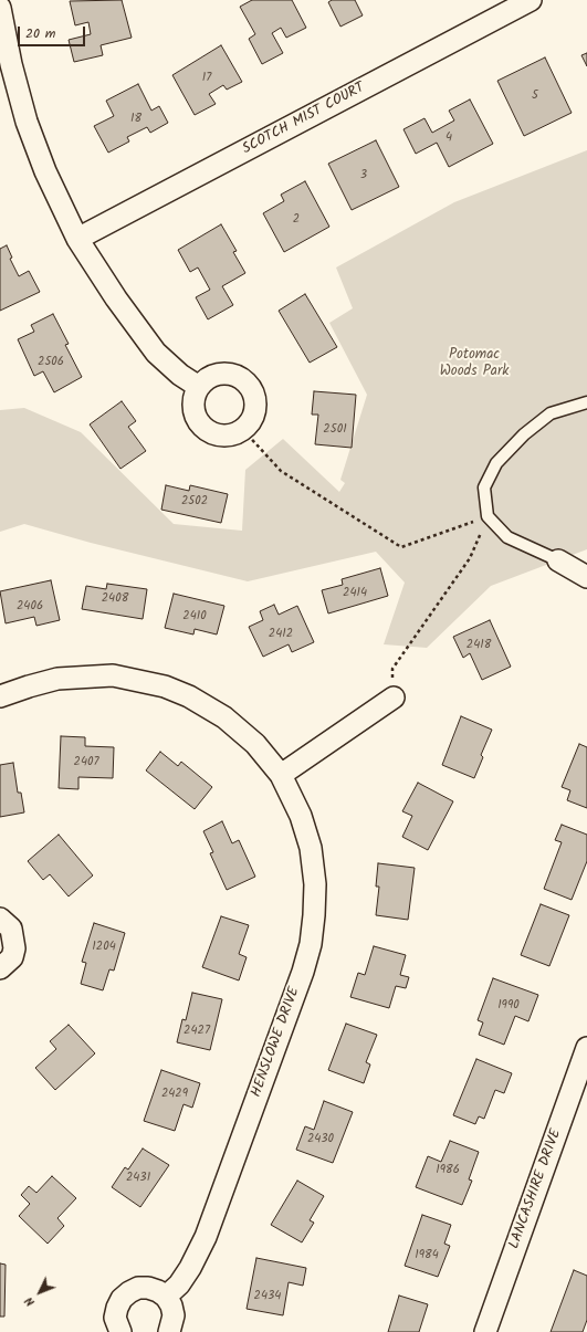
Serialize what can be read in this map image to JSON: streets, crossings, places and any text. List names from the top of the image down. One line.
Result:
{"streets":{"street":["SCOTCH MIST COURT","HENSLOWE DRIVE","LANCASHIRE DRIVE"]},"parks":["Potomac Woods Park"],"house_numbers":["17","5","18","4","3","2","2506","2501","2502","2414","2408","2406","2410","2412","2418","2407","1204","1990","2427","2429","2430","1986","2431","1984","2434"],"scale_bar":"20 m","north":"bottom left"}
